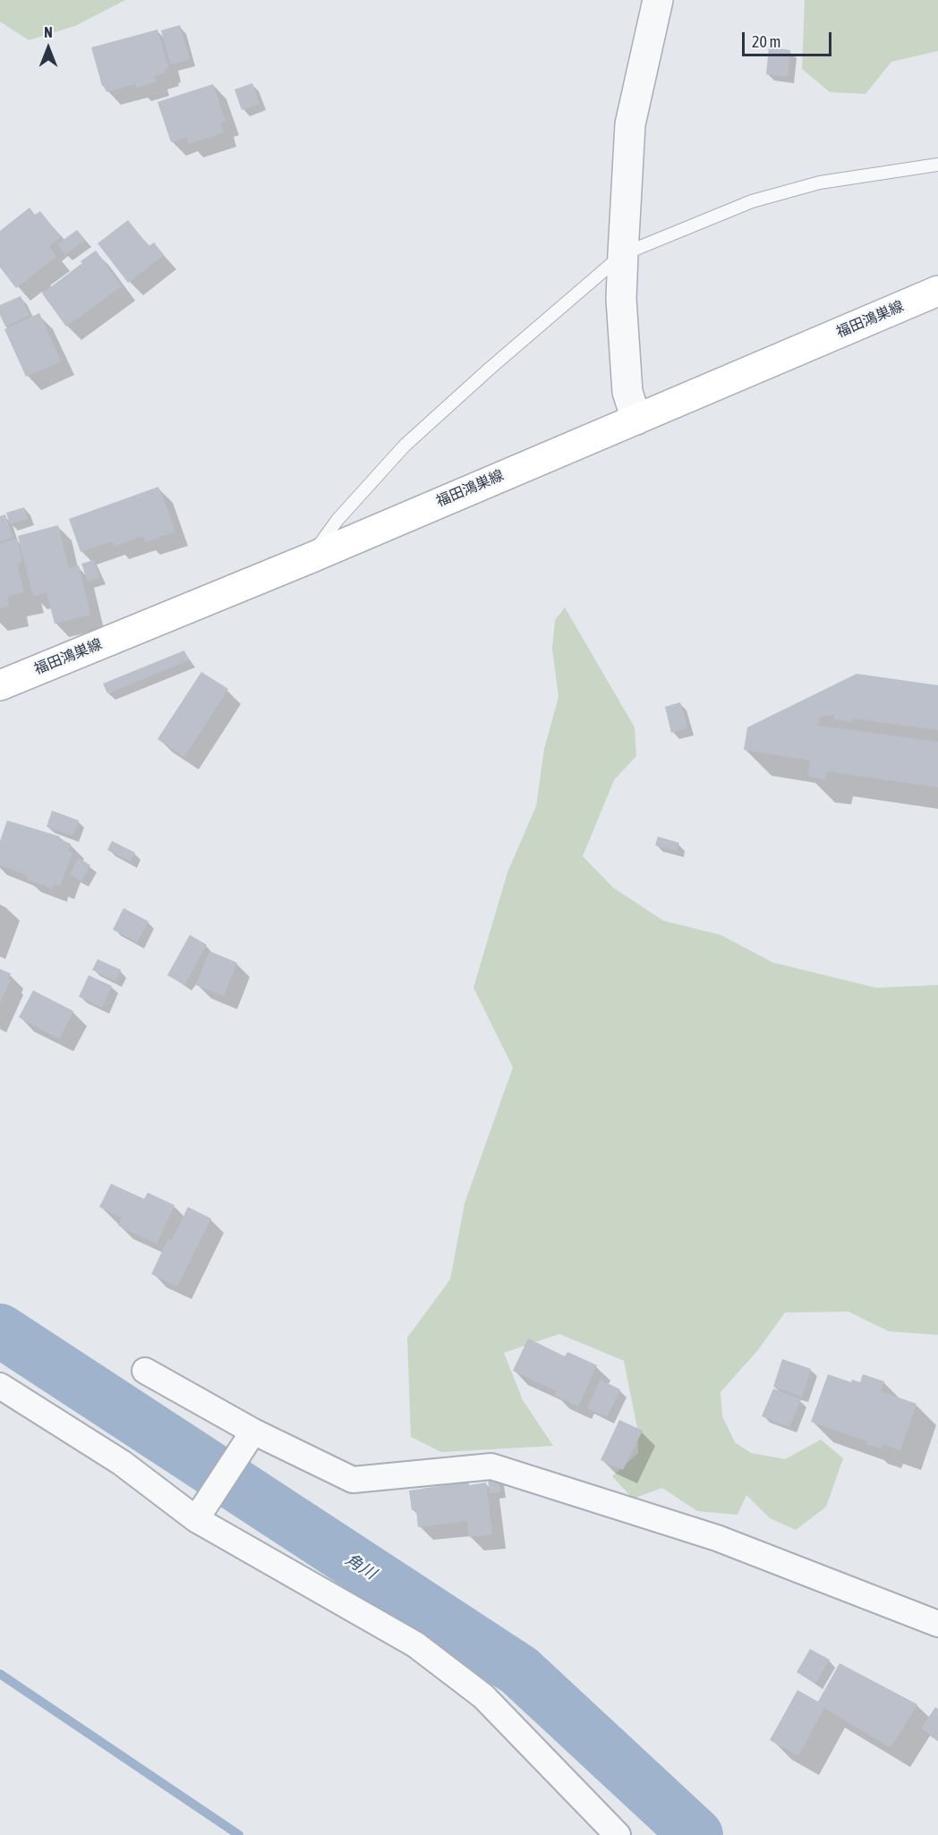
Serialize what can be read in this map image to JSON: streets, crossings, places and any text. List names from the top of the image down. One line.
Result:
{"streets":{"main road":["福田鴻巣線"]},"water":["角川"],"scale_bar":"20 m","north":"top"}
